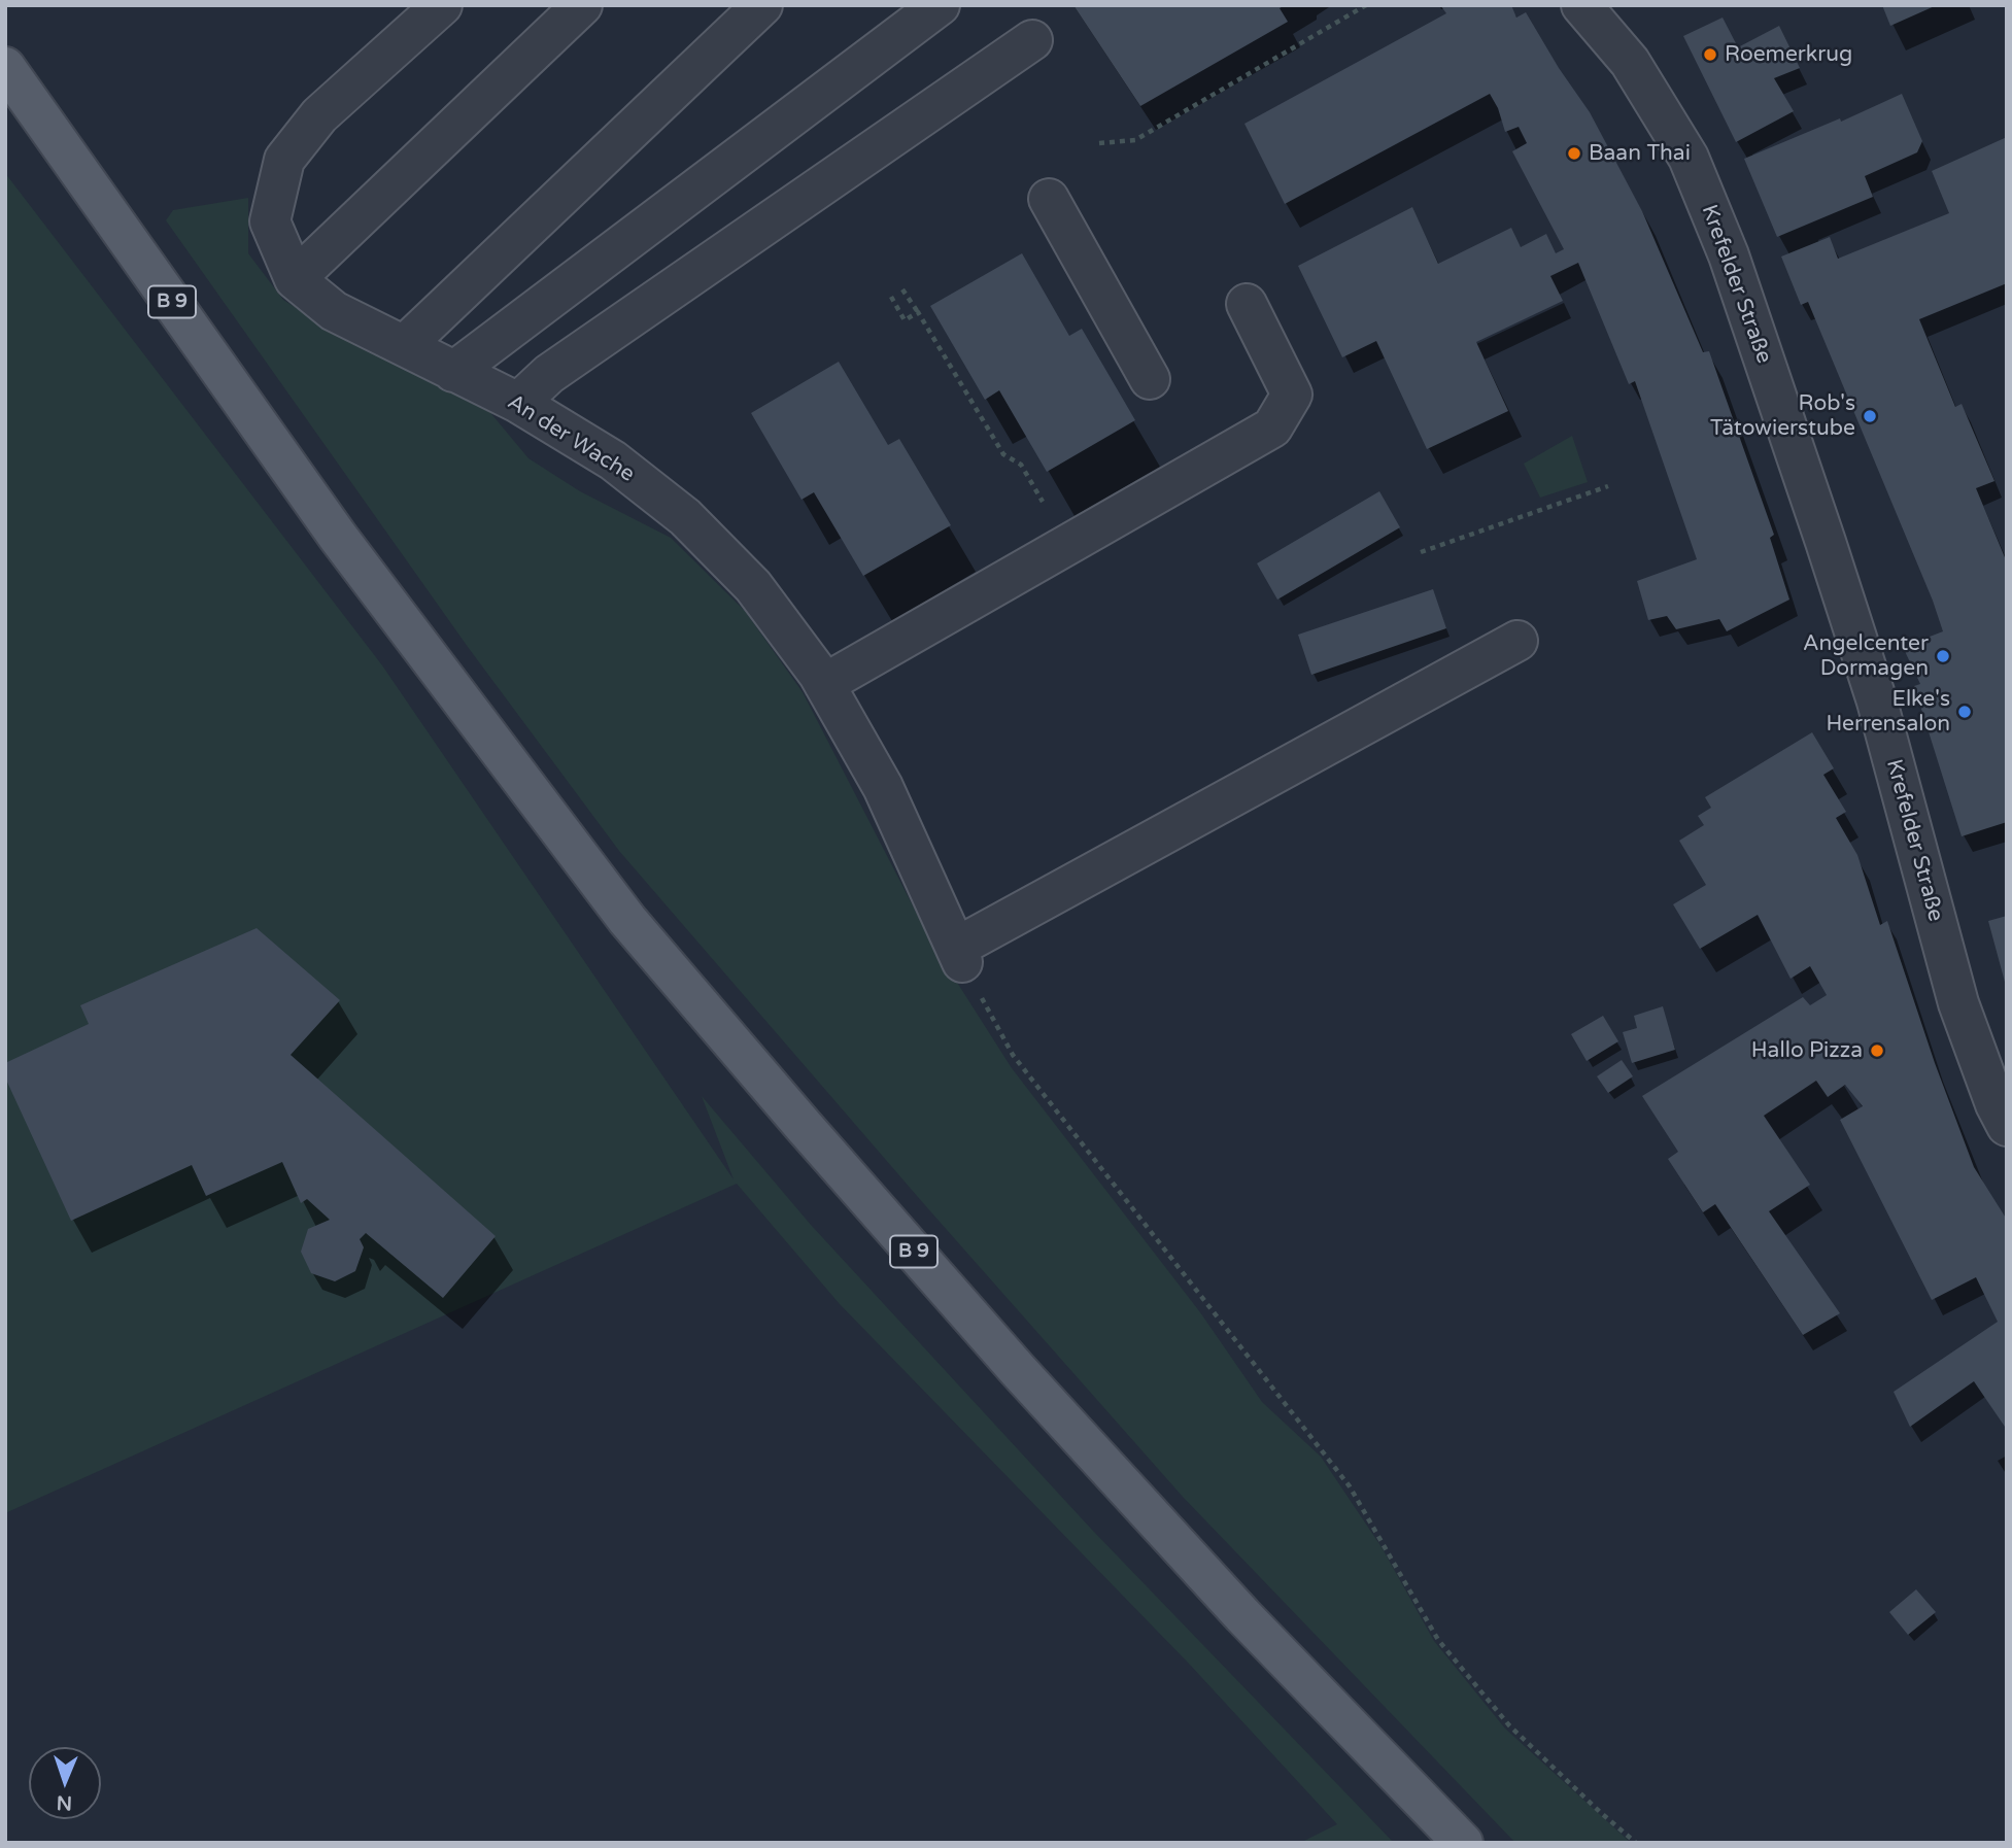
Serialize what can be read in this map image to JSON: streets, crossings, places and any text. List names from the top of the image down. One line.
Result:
{"streets":{"main road":["B 9"],"street":["Krefelder Straße","An der Wache"]},"places":["Roemerkrug","Baan Thai","Rob's Tätowierstube","Angelcenter Dormagen","Elke's Herrensalon","Hallo Pizza"],"north":"bottom"}
